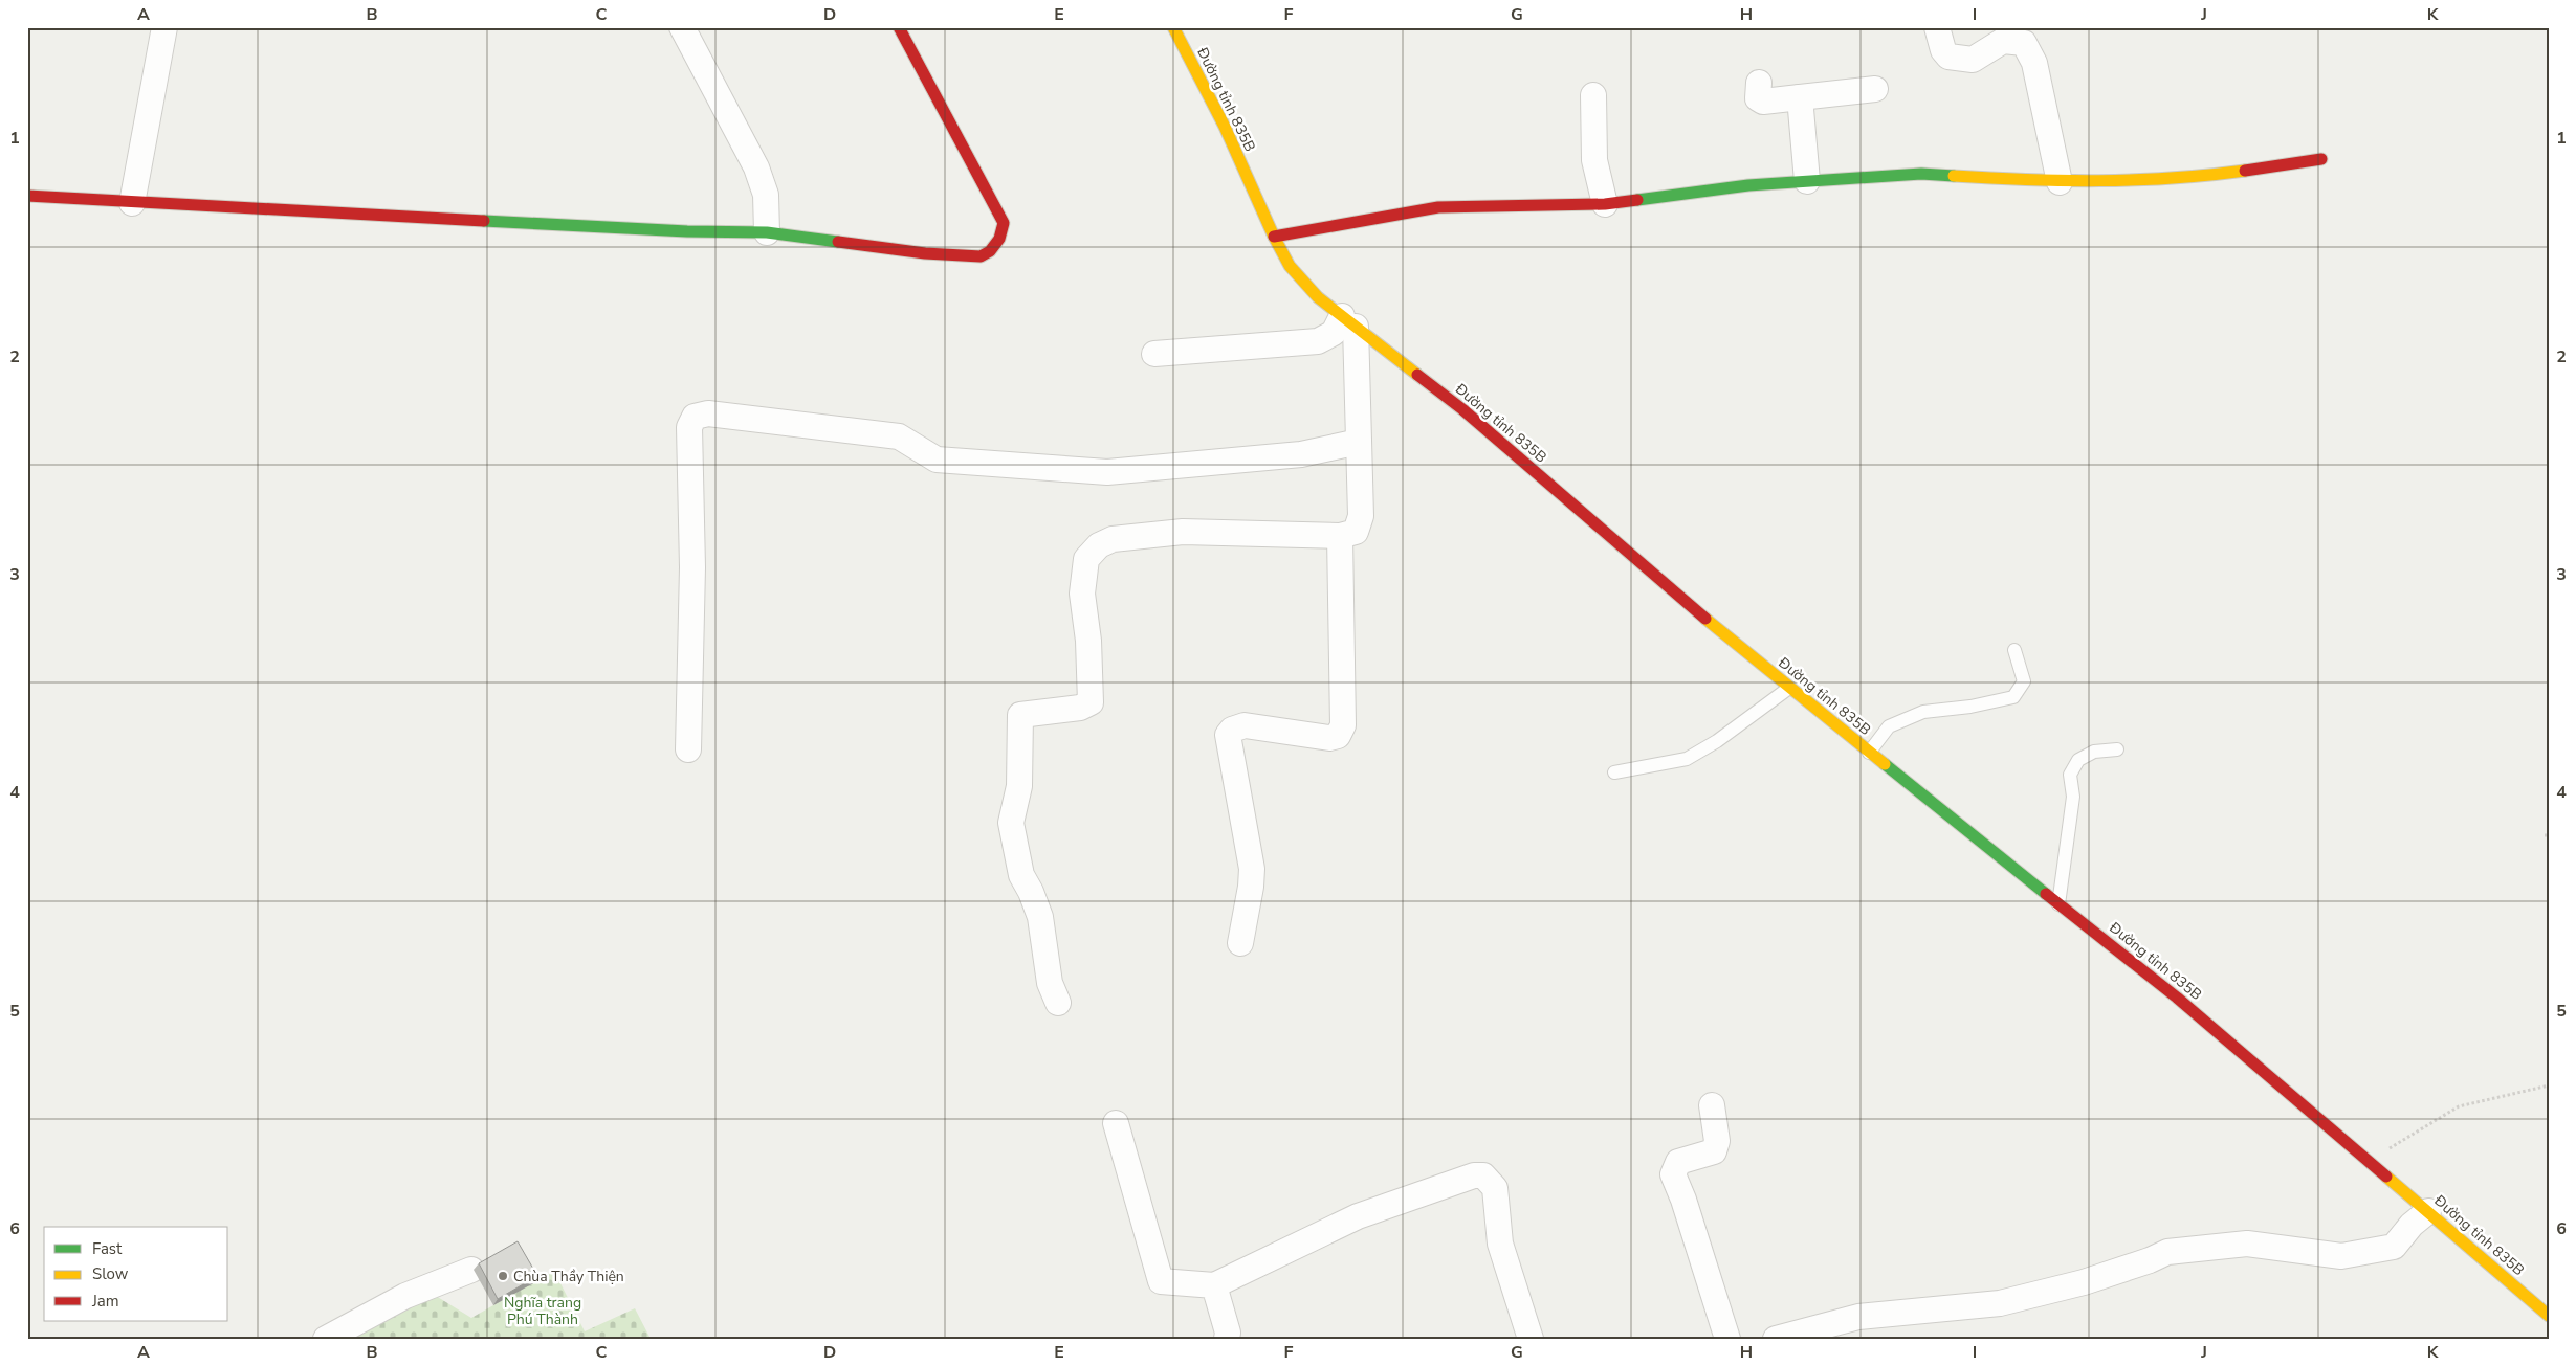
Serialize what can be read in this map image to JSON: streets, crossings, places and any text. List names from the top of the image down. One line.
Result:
{"streets":{"street":["Đường tỉnh 835B"]},"parks":["Nghĩa trang Phú Thành"],"places":["Chùa Thầy Thiện"],"legend":["Fast","Slow","Jam"],"grid":{"columns":["A","B","C","D","E","F","G","H","I","J","K"],"rows":["1","2","3","4","5","6"]}}
